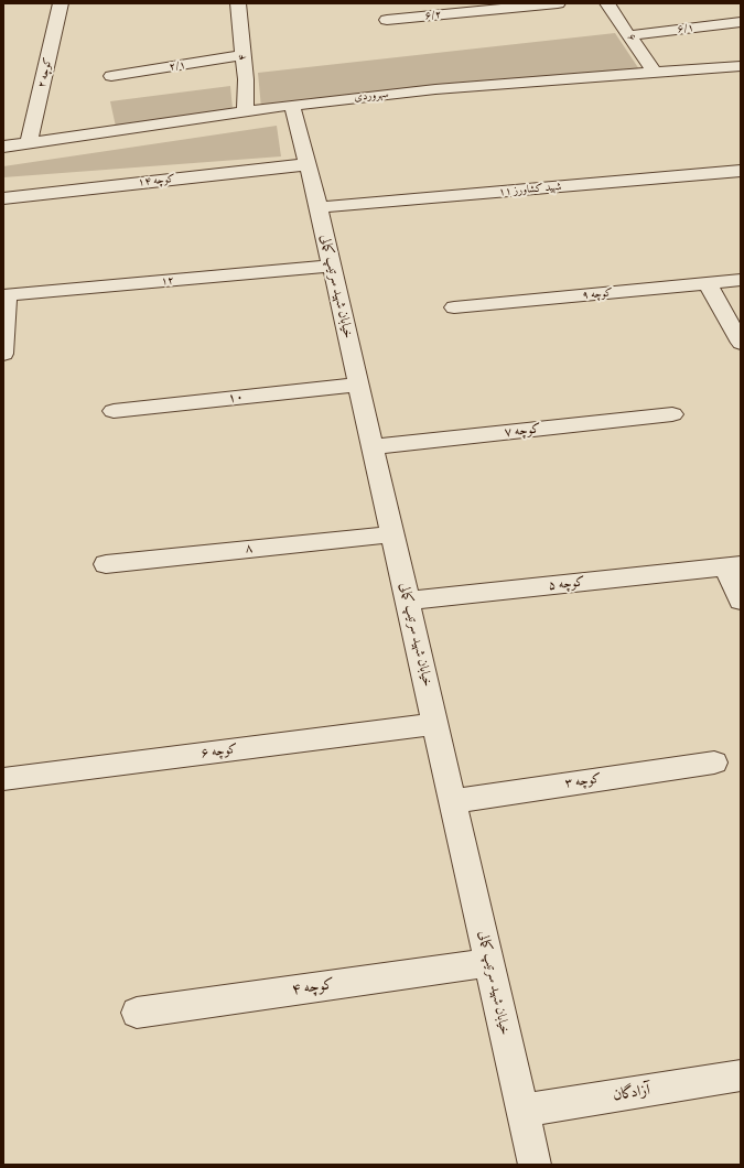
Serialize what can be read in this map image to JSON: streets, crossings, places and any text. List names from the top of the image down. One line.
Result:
{"streets":{"street":["۶/۲","۶/۱","۶","۴","۲/۱","کوچه ۲","سهروردی","کوچه ۱۴","۱۱ شهید کشاورز","۱۲","خیابان شهید سرتیپ کمالی","کوچه ۹","۱۰","کوچه ۷","۸","کوچه ۵","کوچه ۶","کوچه ۳","کوچه ۴","آزادگان"]},"crossings":[["۶/۱","۶"],["۶","سهروردی"],["۴","۲/۱"],["۴","سهروردی"],["کوچه ۲","سهروردی"],["سهروردی","خیابان شهید سرتیپ کمالی"],["کوچه ۱۴","خیابان شهید سرتیپ کمالی"],["۱۱ شهید کشاورز","خیابان شهید سرتیپ کمالی"],["۱۲","خیابان شهید سرتیپ کمالی"],["خیابان شهید سرتیپ کمالی","۱۰"],["خیابان شهید سرتیپ کمالی","کوچه ۷"],["خیابان شهید سرتیپ کمالی","۸"],["خیابان شهید سرتیپ کمالی","کوچه ۵"],["خیابان شهید سرتیپ کمالی","کوچه ۶"],["خیابان شهید سرتیپ کمالی","کوچه ۳"],["خیابان شهید سرتیپ کمالی","کوچه ۴"],["خیابان شهید سرتیپ کمالی","آزادگان"]]}
